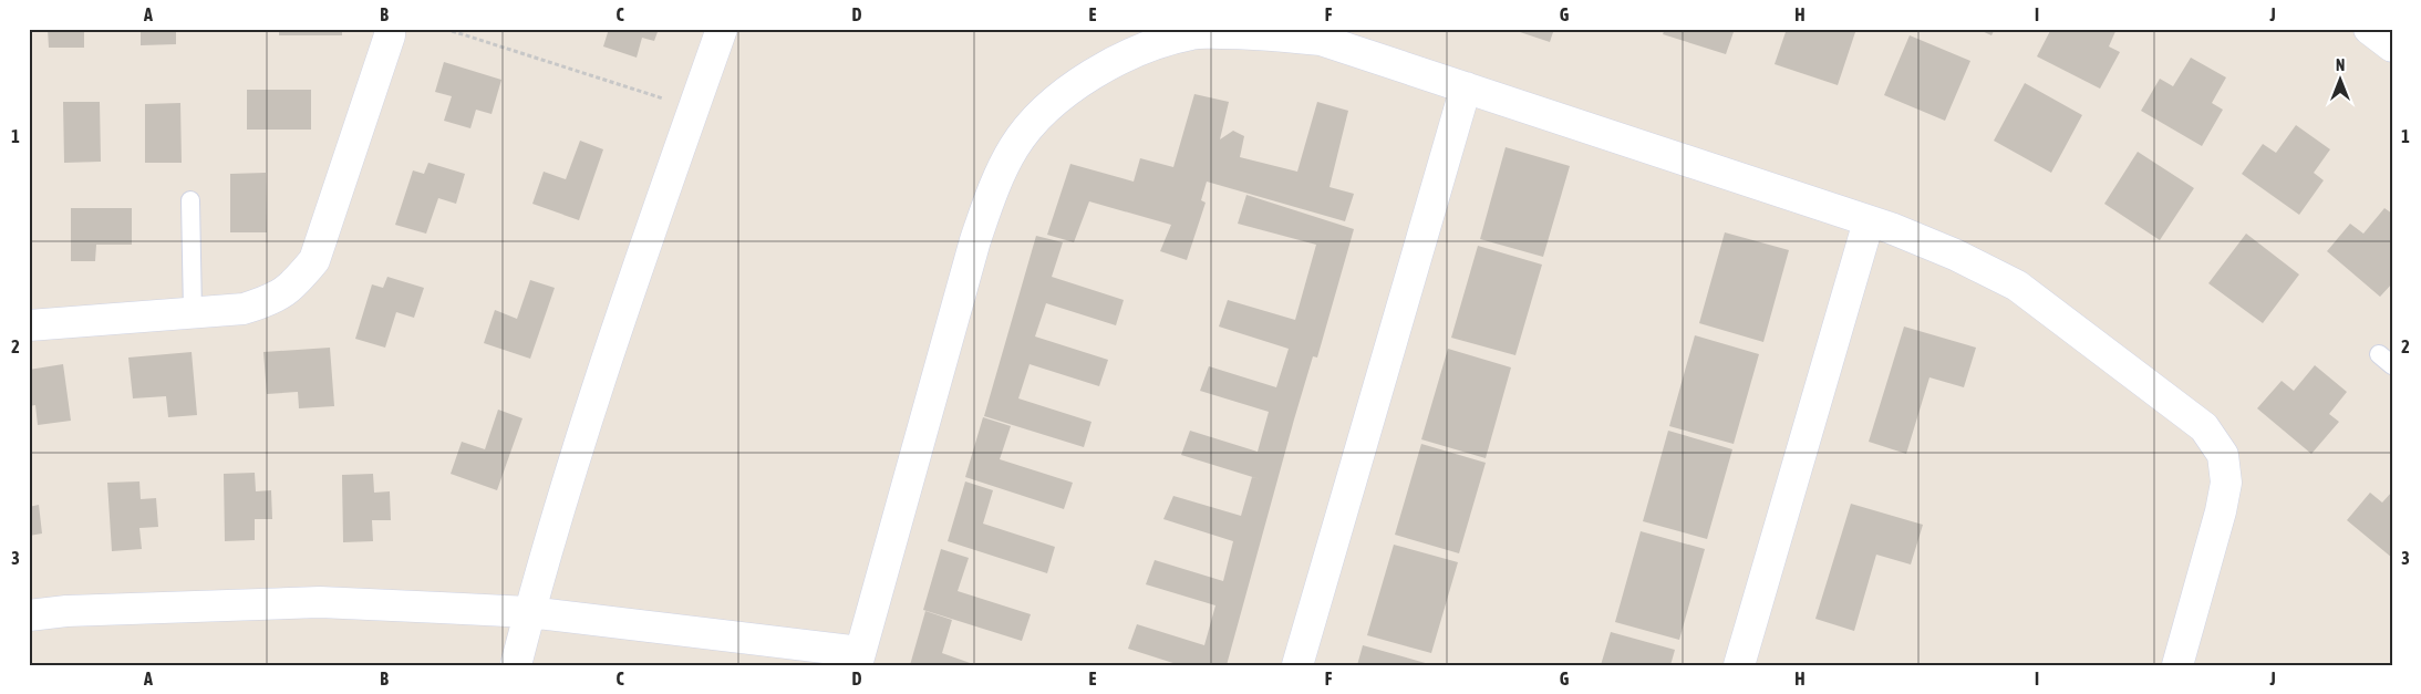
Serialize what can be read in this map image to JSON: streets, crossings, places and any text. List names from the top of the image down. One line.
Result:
{"north":"top","grid":{"columns":["A","B","C","D","E","F","G","H","I","J"],"rows":["1","2","3"]}}
